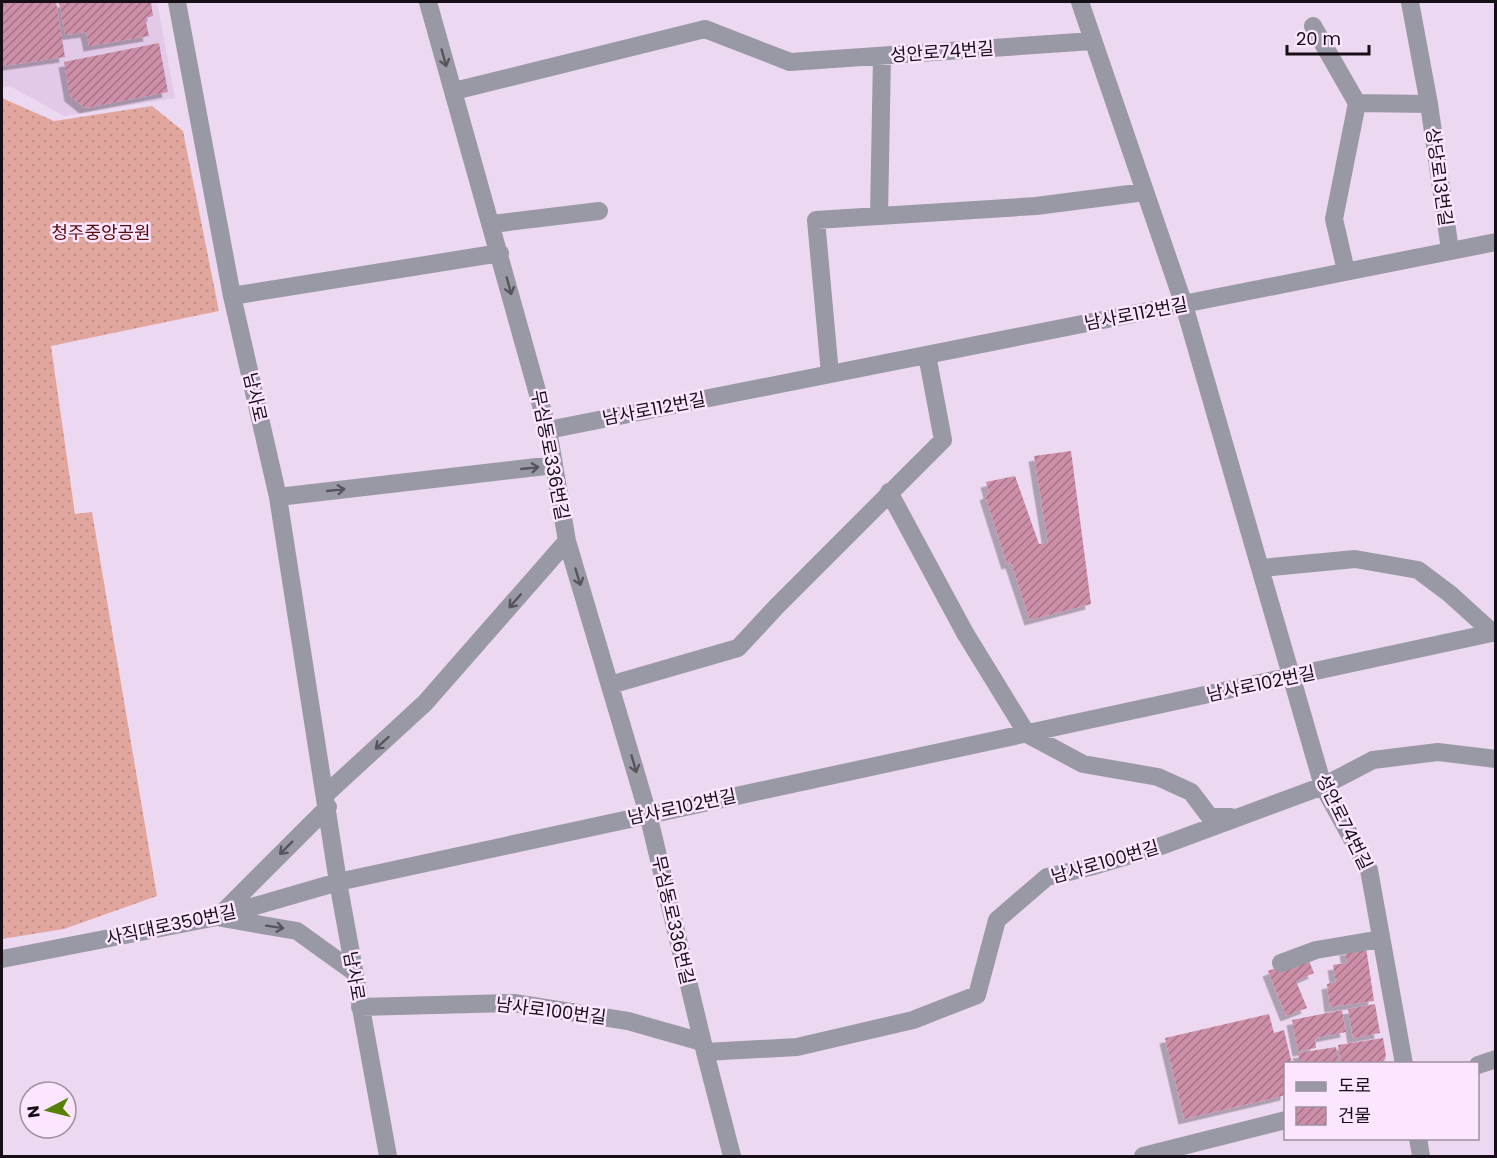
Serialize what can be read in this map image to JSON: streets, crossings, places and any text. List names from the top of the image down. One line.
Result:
{"streets":{"street":["성안로74번길","상당로13번길","남사로112번길","남사로","무심동로336번길","남사로102번길","남사로100번길","사직대로350번길"]},"crossings":[["성안로74번길","남사로112번길"],["성안로74번길","무심동로336번길"],["성안로74번길","남사로102번길"],["성안로74번길","남사로100번길"],["상당로13번길","남사로112번길"],["남사로112번길","무심동로336번길"],["남사로","남사로102번길"],["남사로","남사로100번길"],["남사로","사직대로350번길"],["무심동로336번길","남사로102번길"],["무심동로336번길","남사로100번길"],["남사로102번길","사직대로350번길"]],"one_way":["무심동로336번길"],"parks":["청주중앙공원"],"legend":["도로","건물"],"scale_bar":"20 m","north":"left"}
